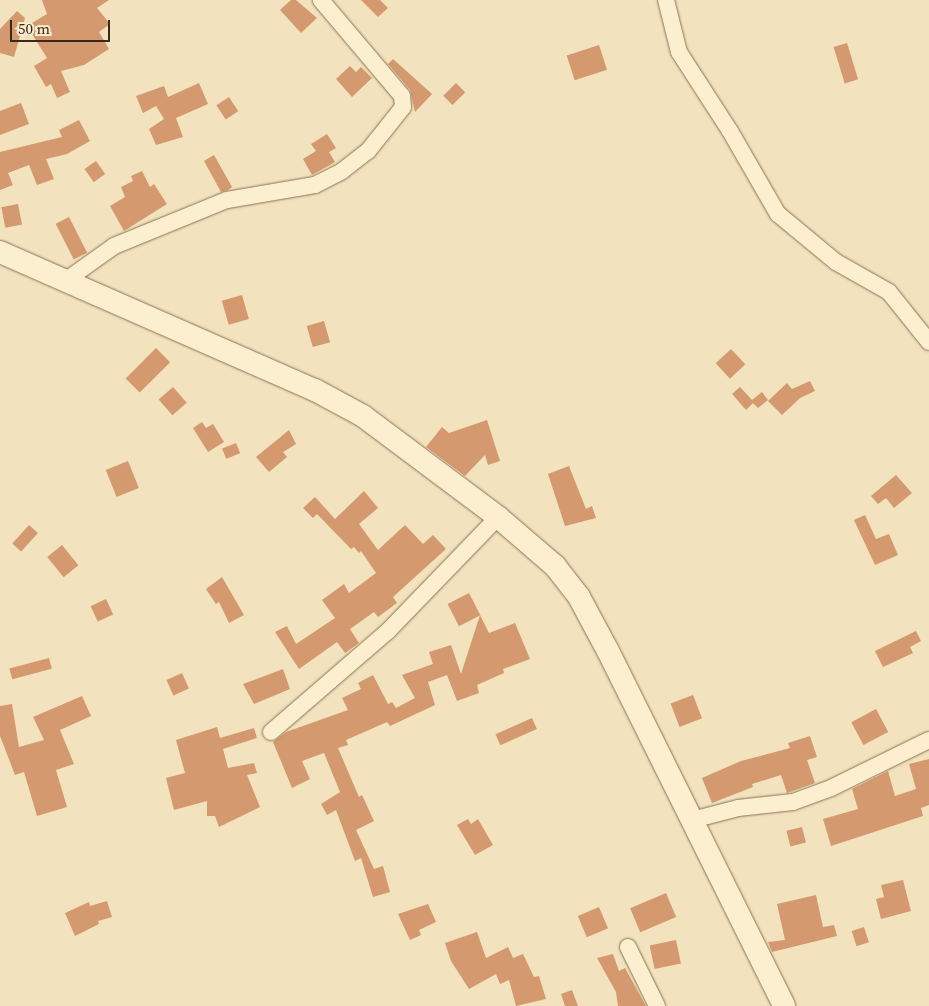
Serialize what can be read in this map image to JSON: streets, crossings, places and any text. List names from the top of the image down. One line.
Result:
{"scale_bar":"50 m"}
